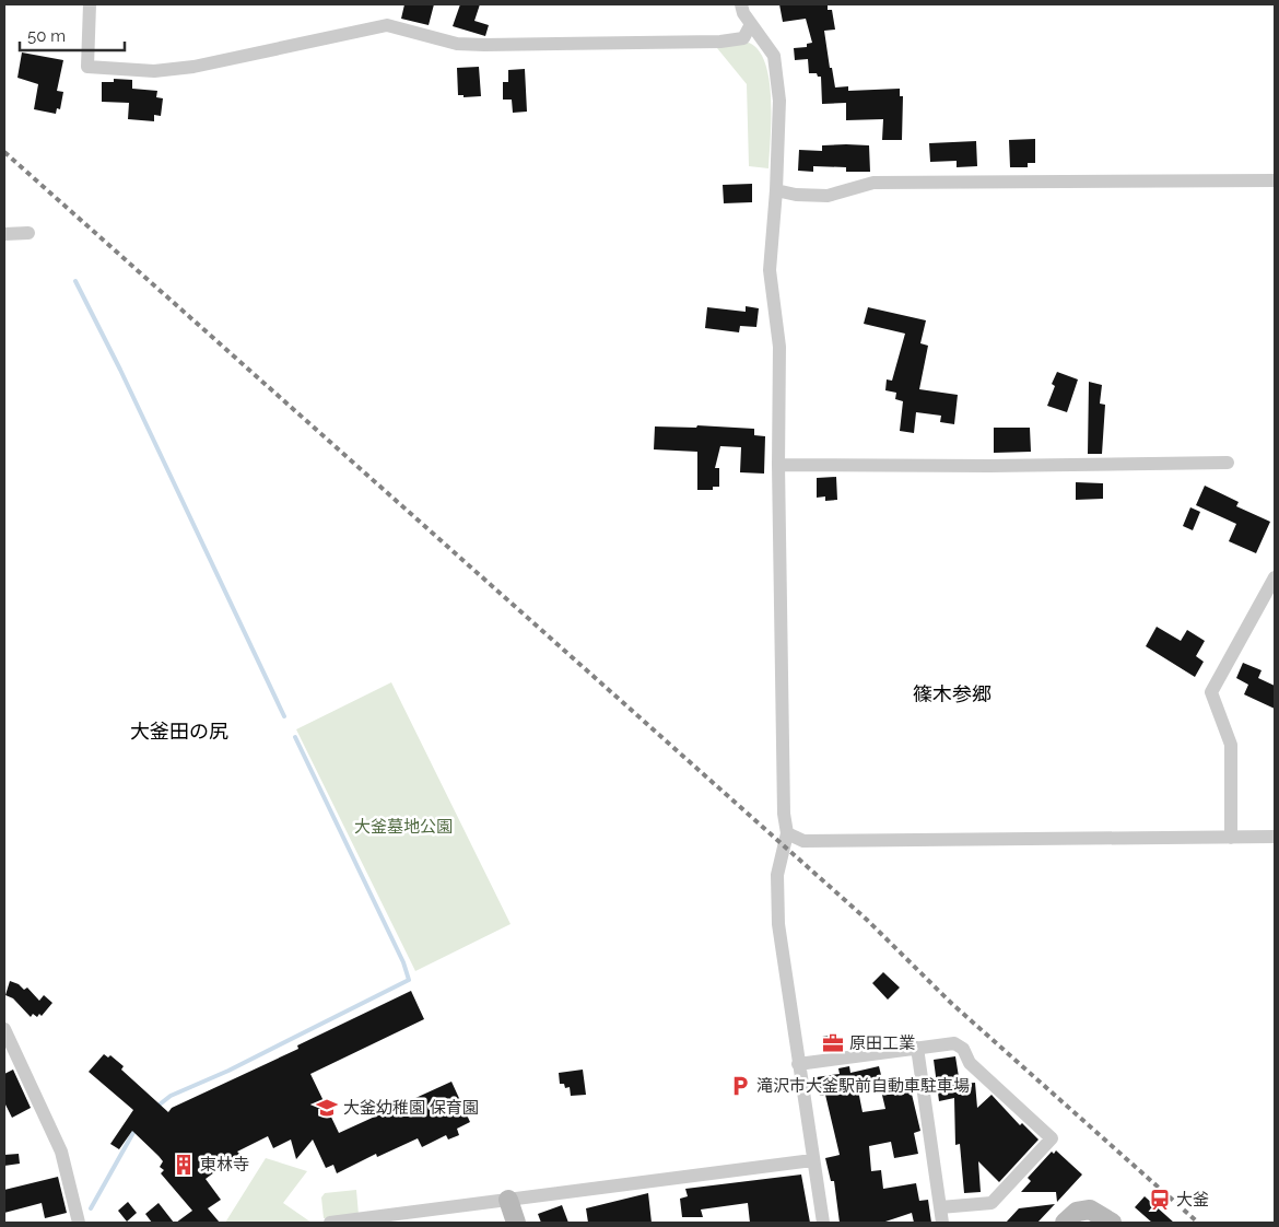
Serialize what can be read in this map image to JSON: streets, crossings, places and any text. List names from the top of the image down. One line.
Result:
{"districts":["篠木参郷","大釜田の尻"],"parks":["大釜墓地公園"],"places":{"office":["原田工業"],"parking":["滝沢市大釜駅前自動車駐車場"],"school or university":["大釜幼稚園 保育園"],"building":["東林寺"],"station":["大釜"]},"scale_bar":"50 m"}
